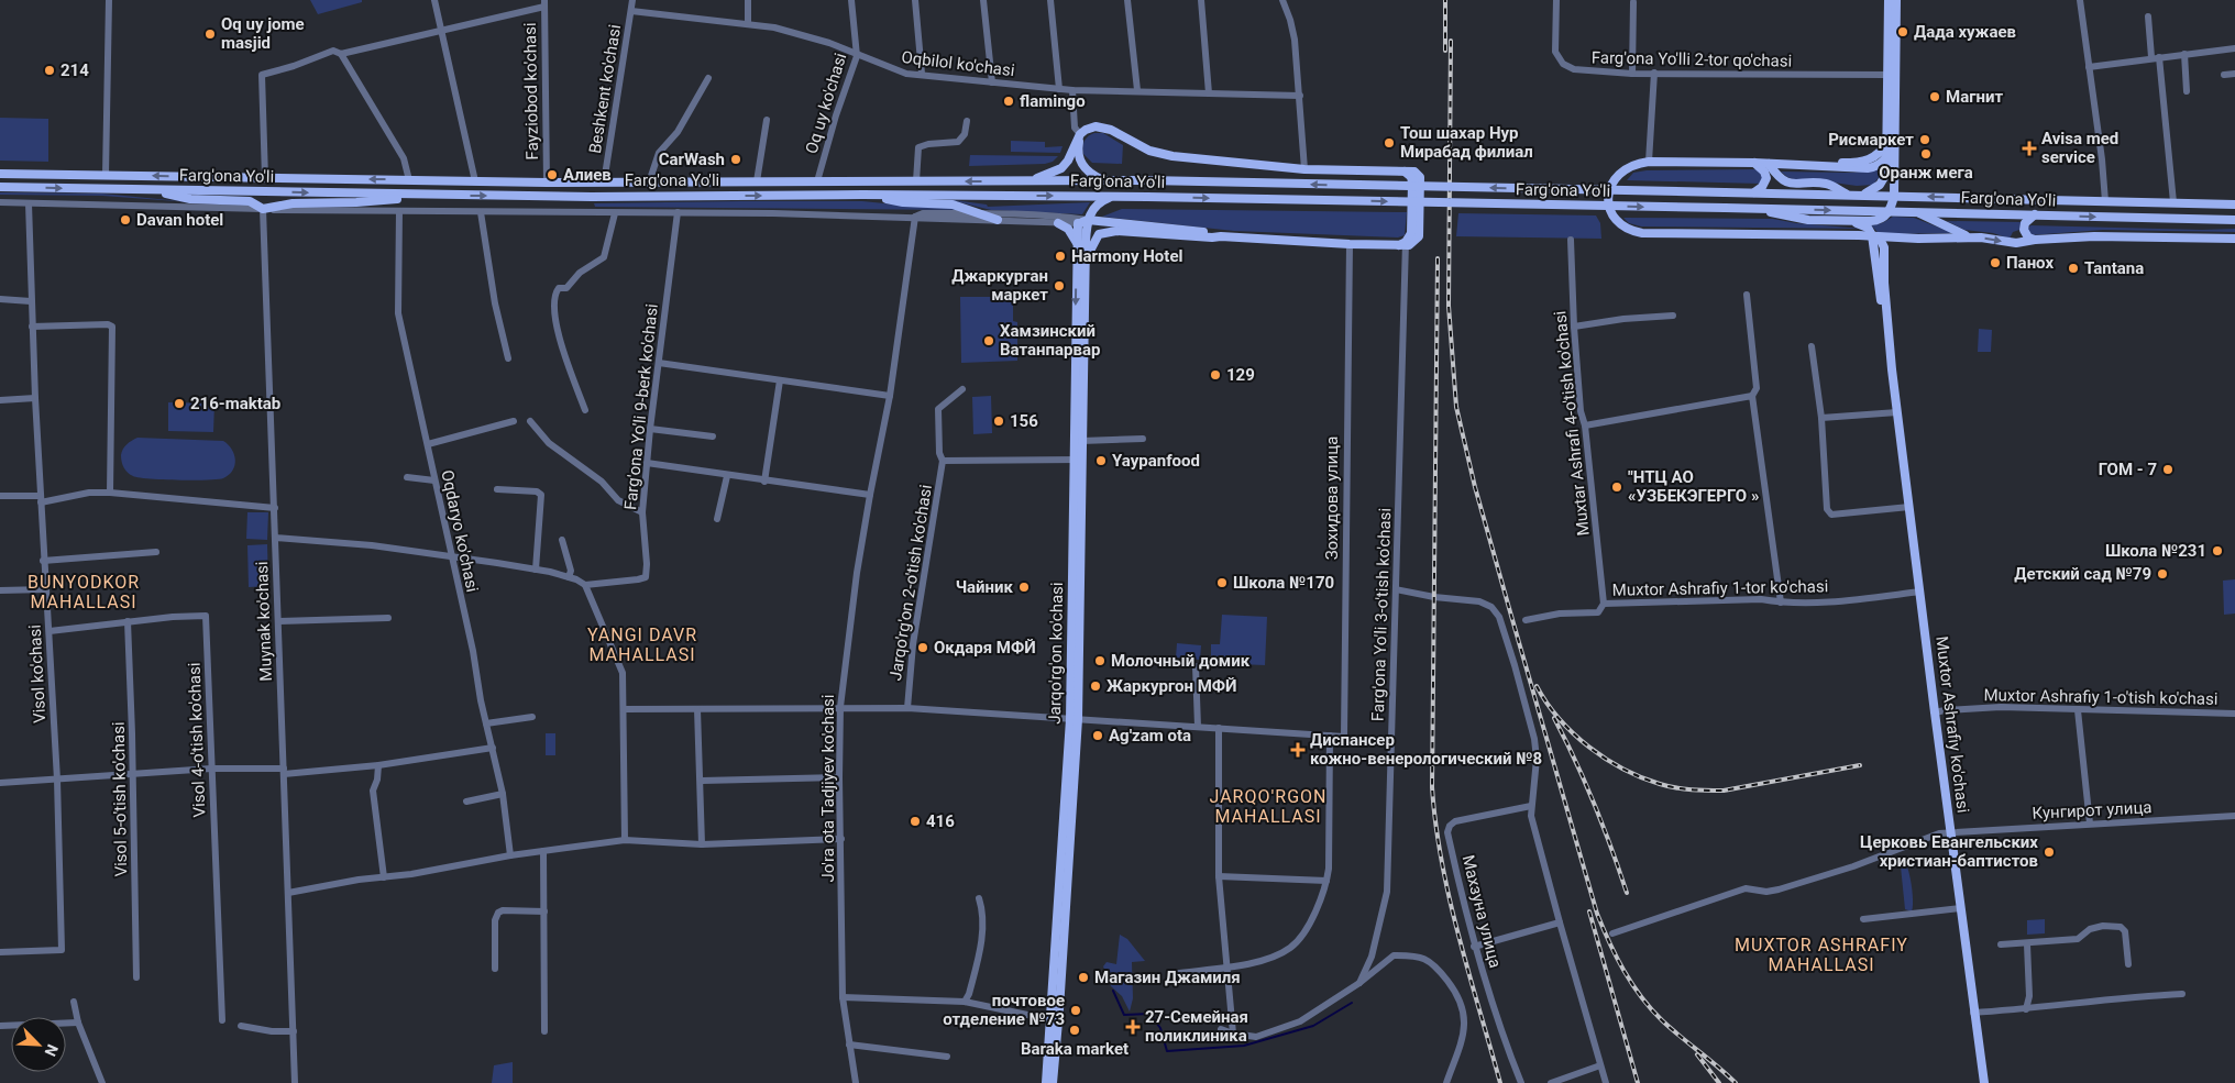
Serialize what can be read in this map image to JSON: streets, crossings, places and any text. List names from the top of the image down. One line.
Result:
{"streets":{"main road":["Farg'ona Yo'li","Jarqo'rg'on ko'chasi","Muxtor Ashrafiy ko'chasi"],"street":["Farg'ona Yo'lli 2-tor qo'chasi","Oqbilol ko'chasi","Beshkent ko'chasi","Fayziobod ko'chasi","Oq uy ko'chasi","Farg'ona Yo'li 9-berk ko'chasi","Muxtar Ashrafi 4-o'tish ko'chasi","Зохидова улица","Oqdaryo ko'chasi","Jarqo'rg'on 2-o'tish ko'chasi","Muxtor Ashrafiy 1-tor ko'chasi","Farg'ona Yo'li 3-o'tish ko'chasi","Muynak ko'chasi","Visol ko'chasi","Muxtor Ashrafiy 1-o'tish ko'chasi","Visol 4-o'tish ko'chasi","Jo'ra ota Tadjiyev ko'chasi","Visol 5-o'tish ko'chasi","Кунгирот улица","Махзуна улица"]},"crossings":[["Oqbilol ko'chasi","Beshkent ko'chasi"],["Oqbilol ko'chasi","Oq uy ko'chasi"],["Beshkent ko'chasi","Farg'ona Yo'li"],["Fayziobod ko'chasi","Farg'ona Yo'li"],["Oq uy ko'chasi","Farg'ona Yo'li"],["Farg'ona Yo'li","Farg'ona Yo'li 9-berk ko'chasi"],["Farg'ona Yo'li","Oqdaryo ko'chasi"],["Farg'ona Yo'li","Muynak ko'chasi"],["Farg'ona Yo'li","Jarqo'rg'on ko'chasi"],["Farg'ona Yo'li","Visol ko'chasi"],["Farg'ona Yo'li","Jo'ra ota Tadjiyev ko'chasi"],["Muxtar Ashrafi 4-o'tish ko'chasi","Muxtor Ashrafiy 1-tor ko'chasi"],["Muxtor Ashrafiy 1-tor ko'chasi","Muxtor Ashrafiy ko'chasi"],["Visol ko'chasi","Visol 4-o'tish ko'chasi"],["Muxtor Ashrafiy 1-o'tish ko'chasi","Muxtor Ashrafiy ko'chasi"],["Muxtor Ashrafiy ko'chasi","Кунгирот улица"],["Visol 4-o'tish ko'chasi","Visol 5-o'tish ko'chasi"]],"districts":["BUNYODKOR MAHALLASI","YANGI DAVR MAHALLASI","JARQO'RGON MAHALLASI","MUXTOR ASHRAFIY MAHALLASI"],"places":{"other":["Дада хужаев","Oq uy jome masjid","214","Магнит","flamingo","Рисмаркет","Тош шахар Нур Мирабад филиал","Оранж мега","CarWash","Алиев","Davan hotel","Harmony Hotel","Панох","Tantana","Джаркурган маркет","Хамзинский Ватанпарвар","129","216-maktab","156","Yaypanfood","ГОМ - 7","\"НТЦ АО «УЗБЕКЭГЕРГО »","Школа №231","Детский сад №79","Школа №170","Чайник","Окдаря МФЙ","Молочный домик","Жаркургон МФЙ","Ag'zam ota","416","Церковь Евангельских христиан-баптистов","Магазин Джамиля","почтовое отделение №73","Baraka market"],"health":["Avisa med service","Диспансер кожно-венерологический №8","27-Семейная поликлиника"]},"north":"bottom right"}
